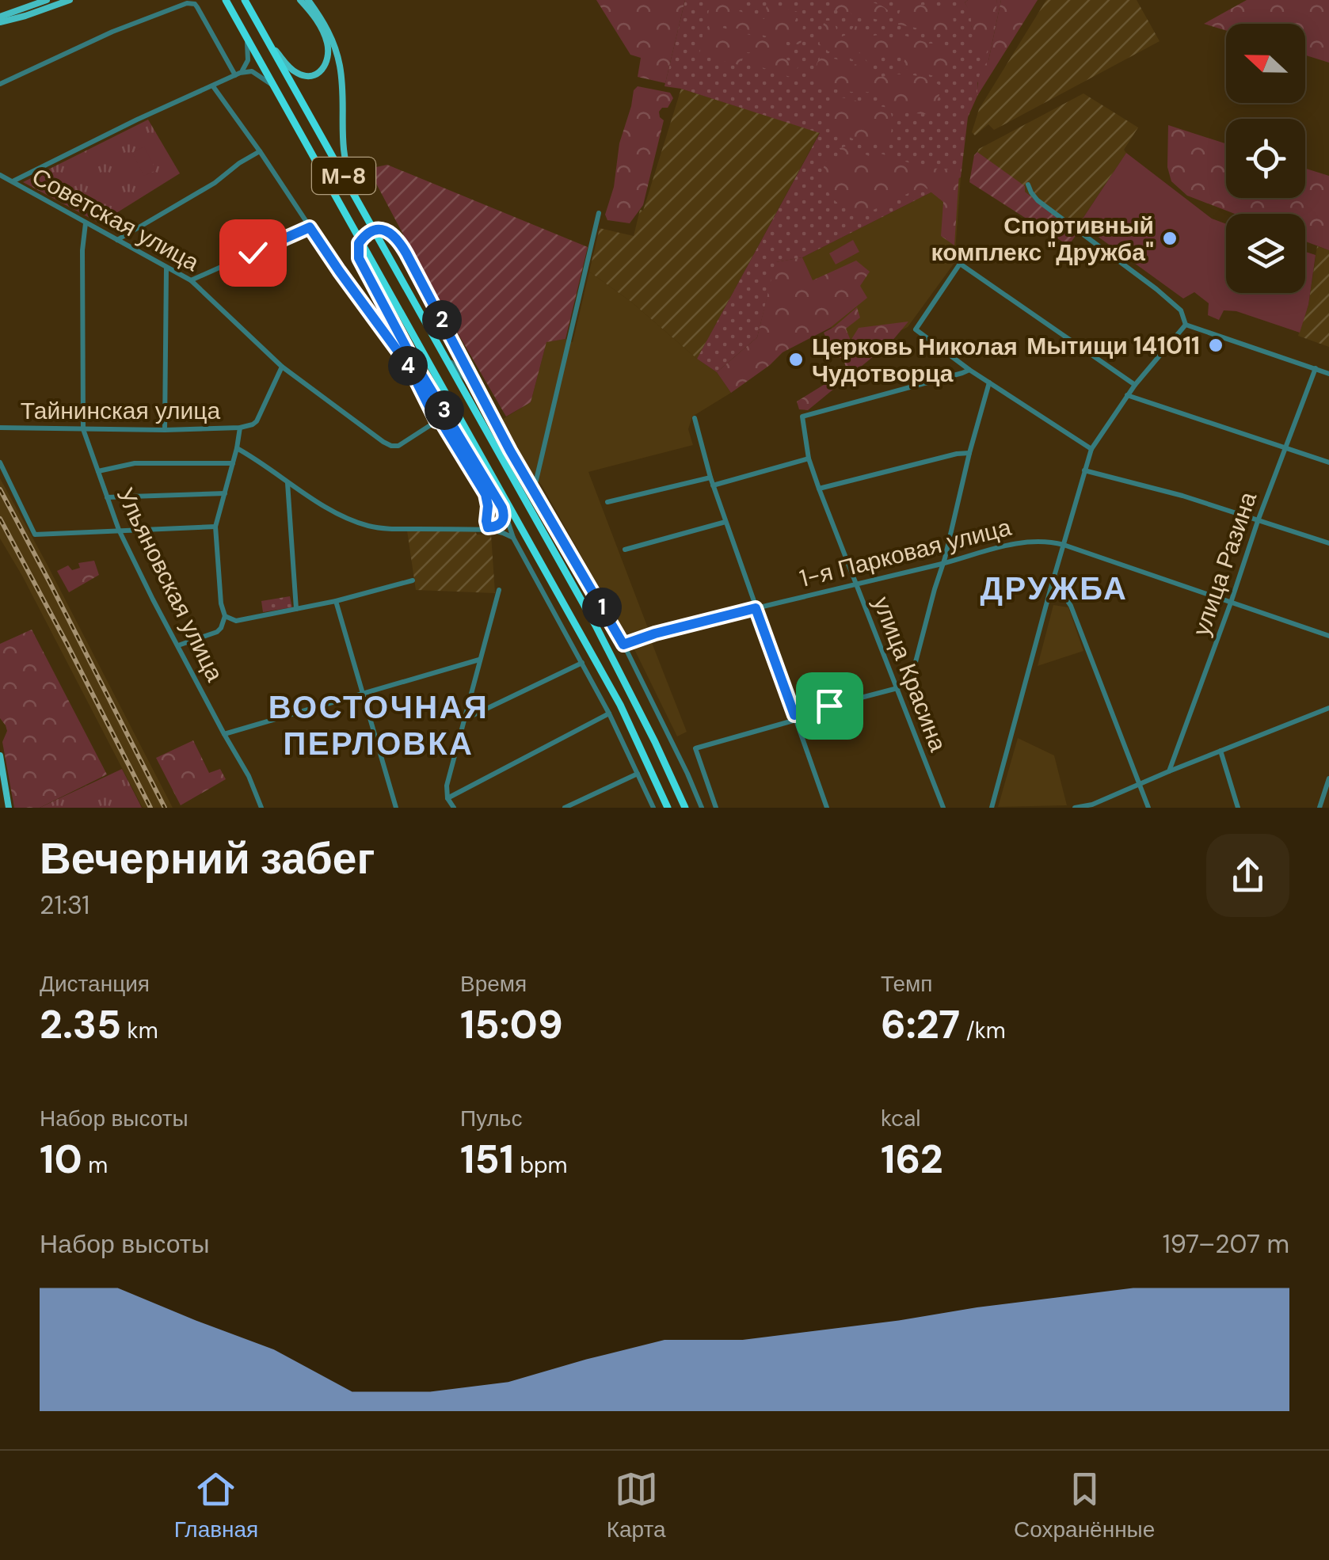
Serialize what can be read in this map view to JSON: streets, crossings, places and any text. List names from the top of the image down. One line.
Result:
{"streets":{"highway":["М-8"],"street":["Советская улица","Тайнинская улица","1-я Парковая улица","улица Разина","Ульяновская улица","улица Красина"]},"crossings":[["Советская улица","Ульяновская улица"],["Тайнинская улица","Ульяновская улица"],["1-я Парковая улица","улица Разина"],["1-я Парковая улица","улица Красина"]],"districts":["ДРУЖБА","ВОСТОЧНАЯ ПЕРЛОВКА"],"places":["Спортивный комплекс \"Дружба\"","Мытищи 141011","Церковь Николая Чудотворца"],"north":"left","page":{"pins":["2","4","3","1"],"heading":["Вечерний забег","21:31"],"stats":[["Дистанция","2.35 km"],["Время","15:09"],["Темп","6:27 /km"],["Набор высоты","10 m"],["Пульс","151 bpm"],["kcal","162"]],"chart":["Набор высоты","197–207 m"],"tabs":["Главная","Карта","Сохранённые"]}}
